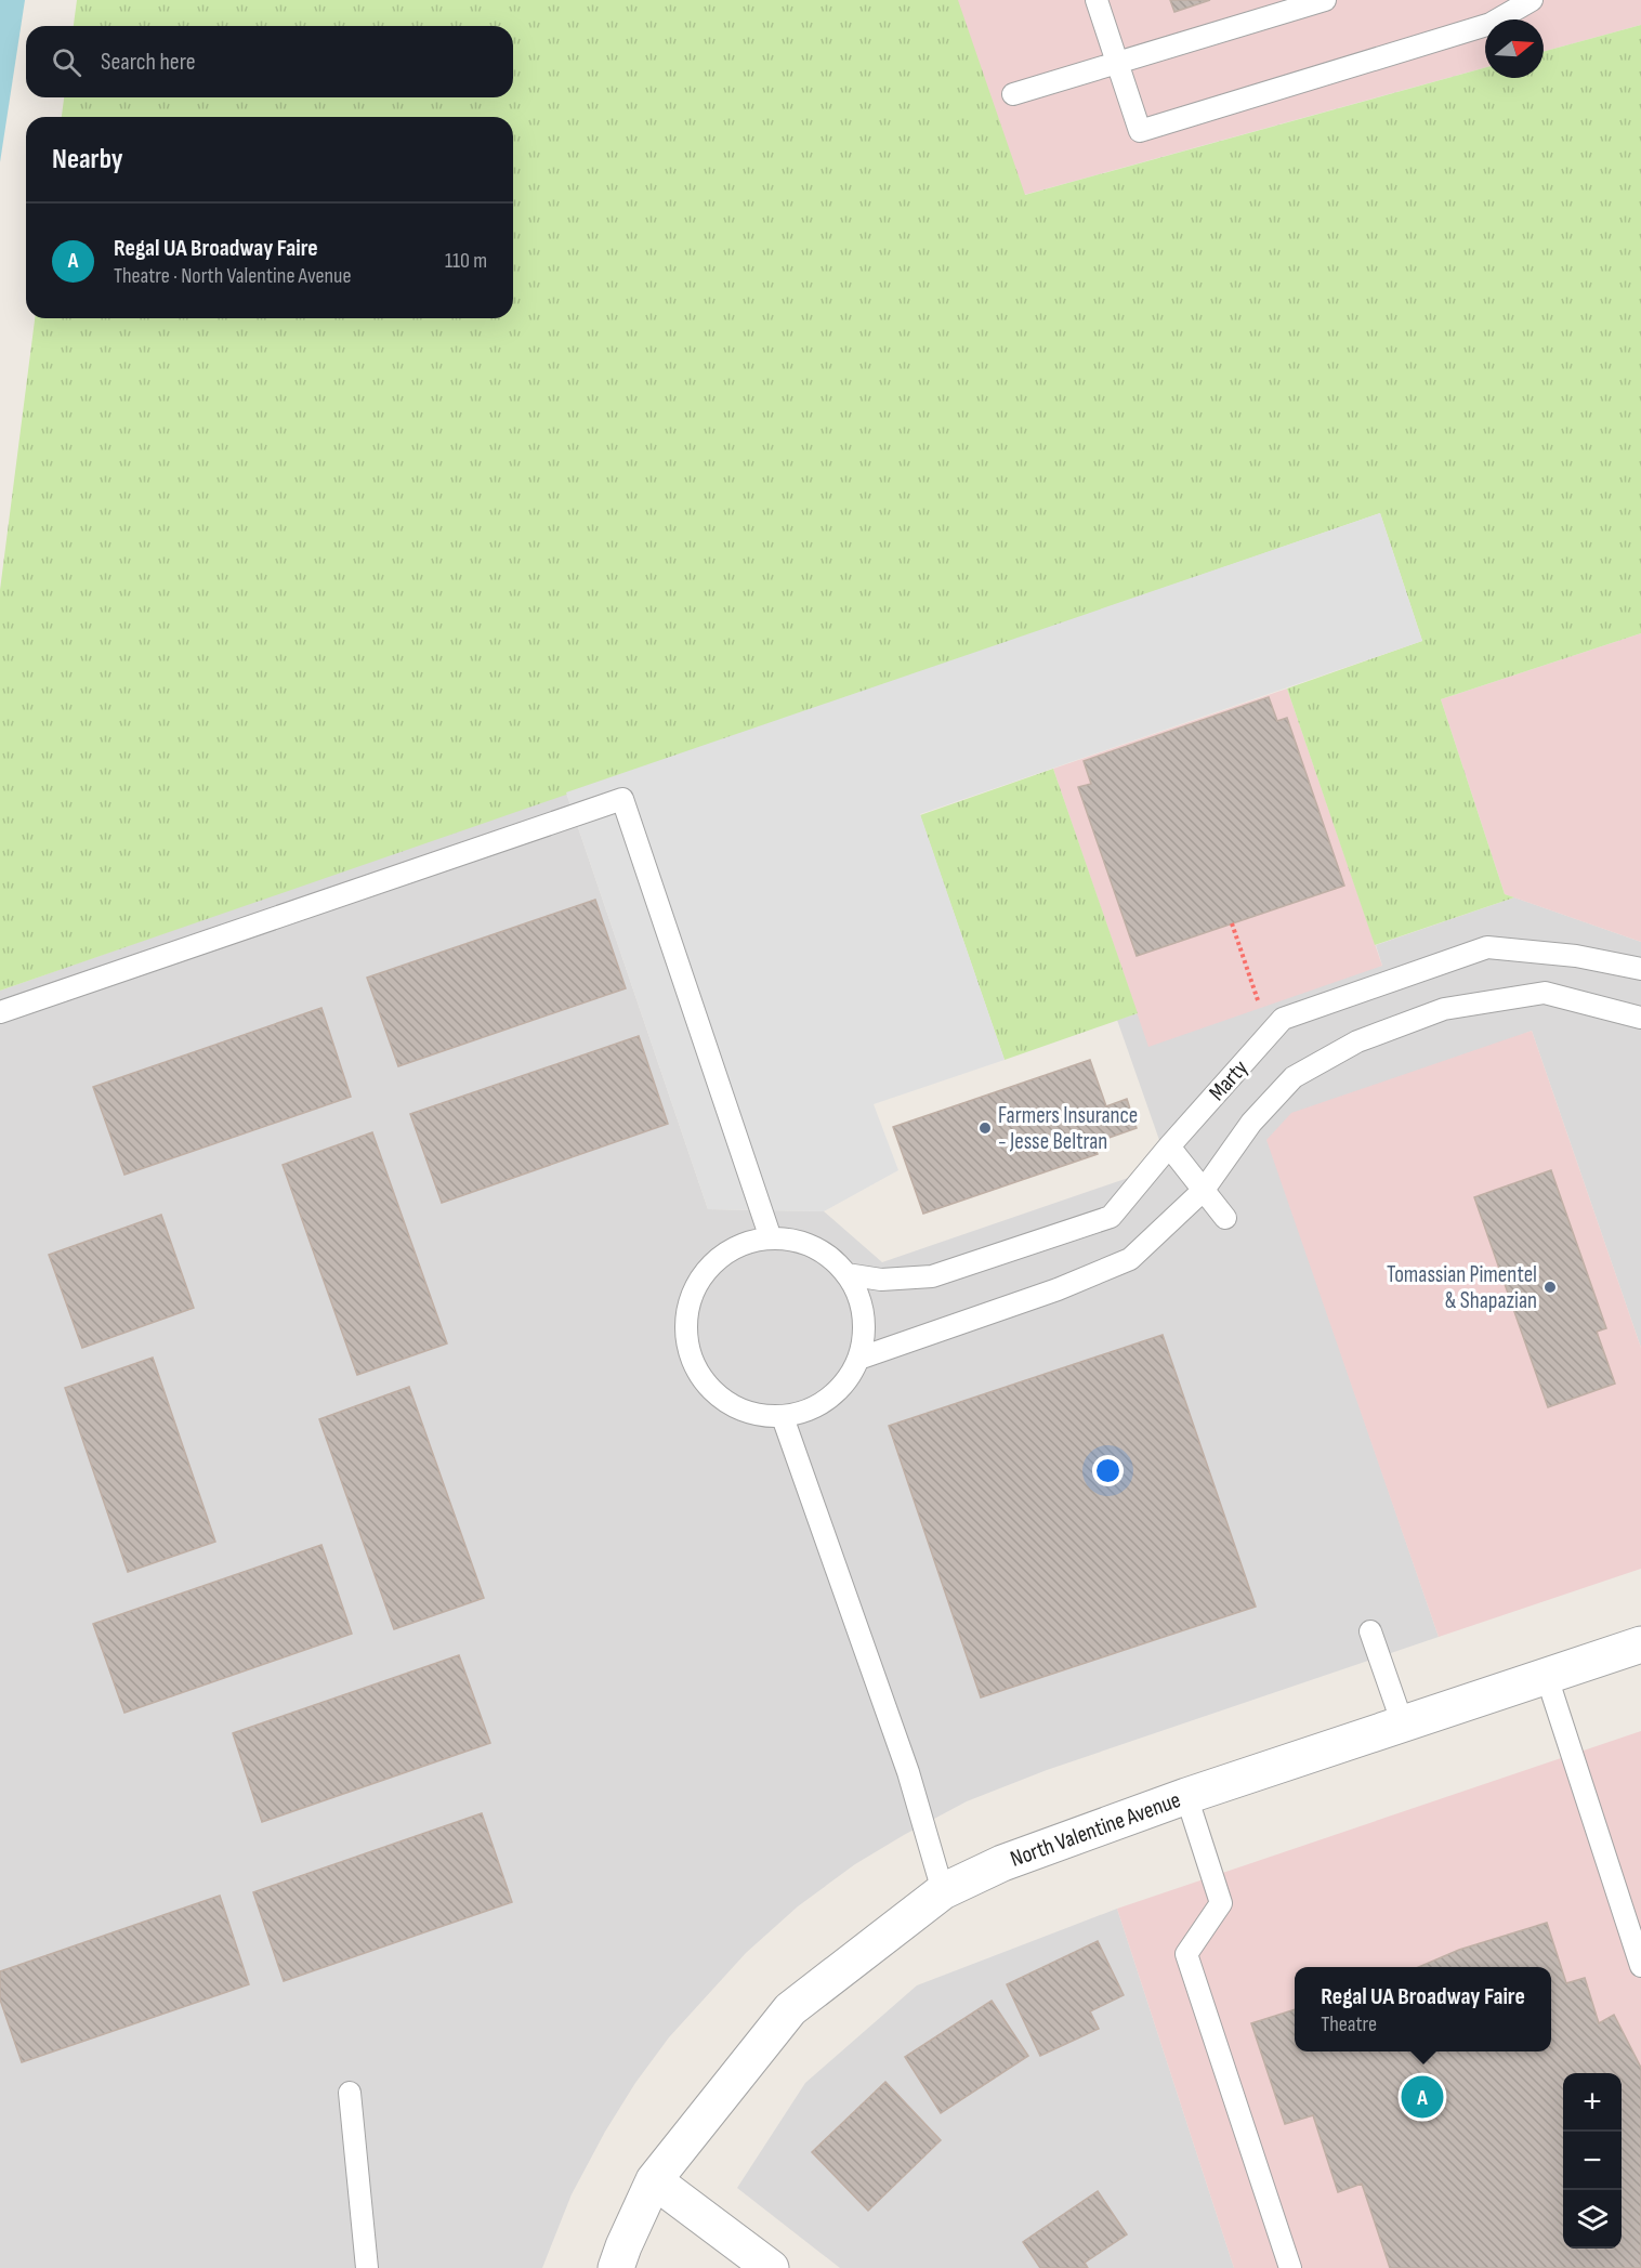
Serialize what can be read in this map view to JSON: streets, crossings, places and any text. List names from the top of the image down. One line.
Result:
{"streets":{"street":["North Valentine Avenue"],"lane":["Marty"]},"places":["Farmers Insurance - Jesse Beltran","Tomassian Pimentel & Shapazian"],"north":"right","page":{"search":"Search here","heading":"Nearby","list":[{"mark":"A","name":"Regal UA Broadway Faire","note":"Theatre · North Valentine Avenue","value":"110 m"}],"popup":["Regal UA Broadway Faire","Theatre"],"map_buttons":["+","−"],"pins":"A"}}
